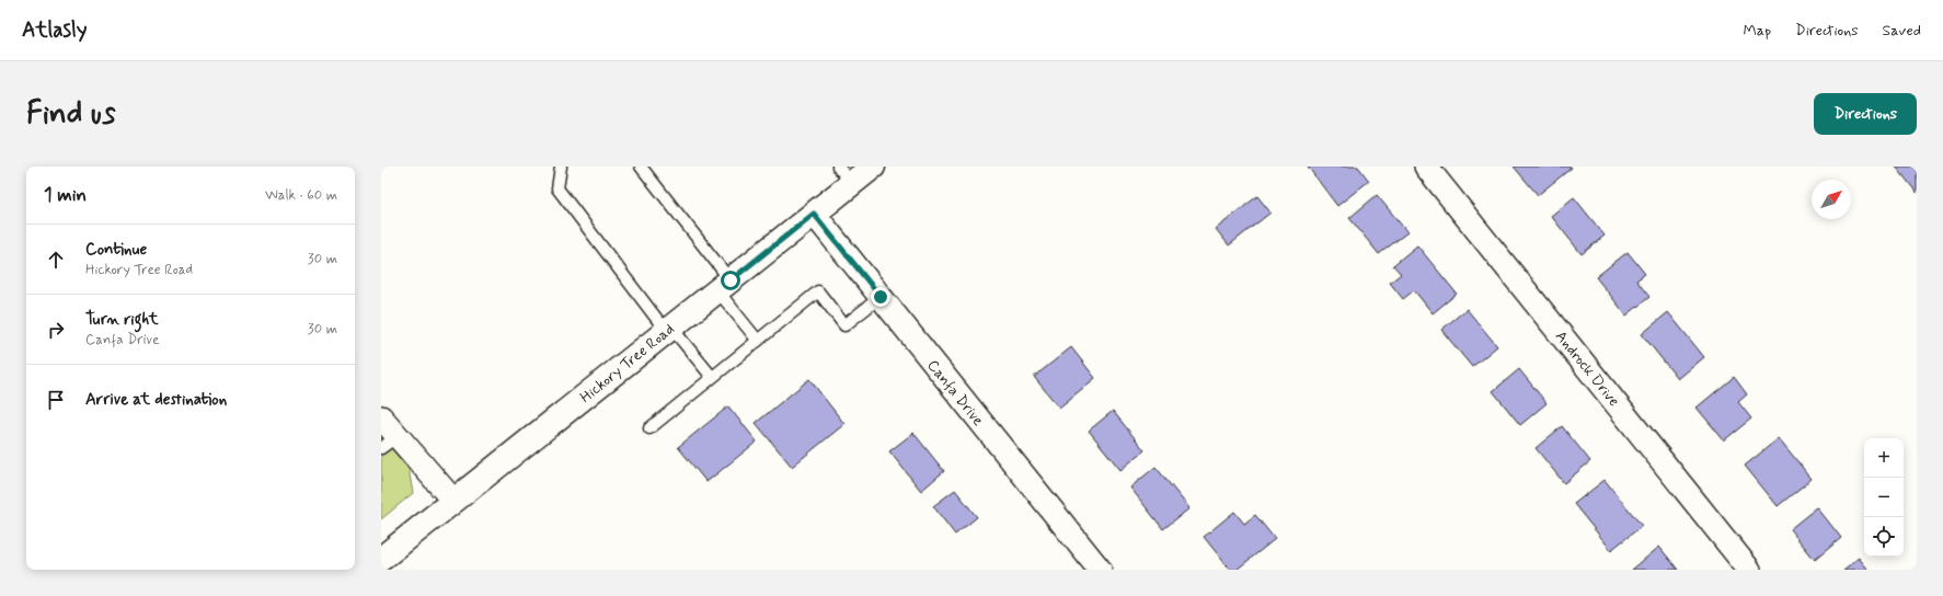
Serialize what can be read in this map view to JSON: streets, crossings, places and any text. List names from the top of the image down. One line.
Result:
{"streets":{"street":["Hickory Tree Road","Androck Drive","Canfa Drive"]},"crossings":[["Hickory Tree Road","Canfa Drive"]],"north":"top right","page":{"header":"Atlasly","nav":["Map","Directions","Saved"],"buttons":"Directions","title":"Find us","heading":["1 min","Walk · 60 m"],"list":[["Continue","Hickory Tree Road","30 m"],["Turn right","Canfa Drive","30 m"],"Arrive at destination"],"map_buttons":["+","−"]}}
